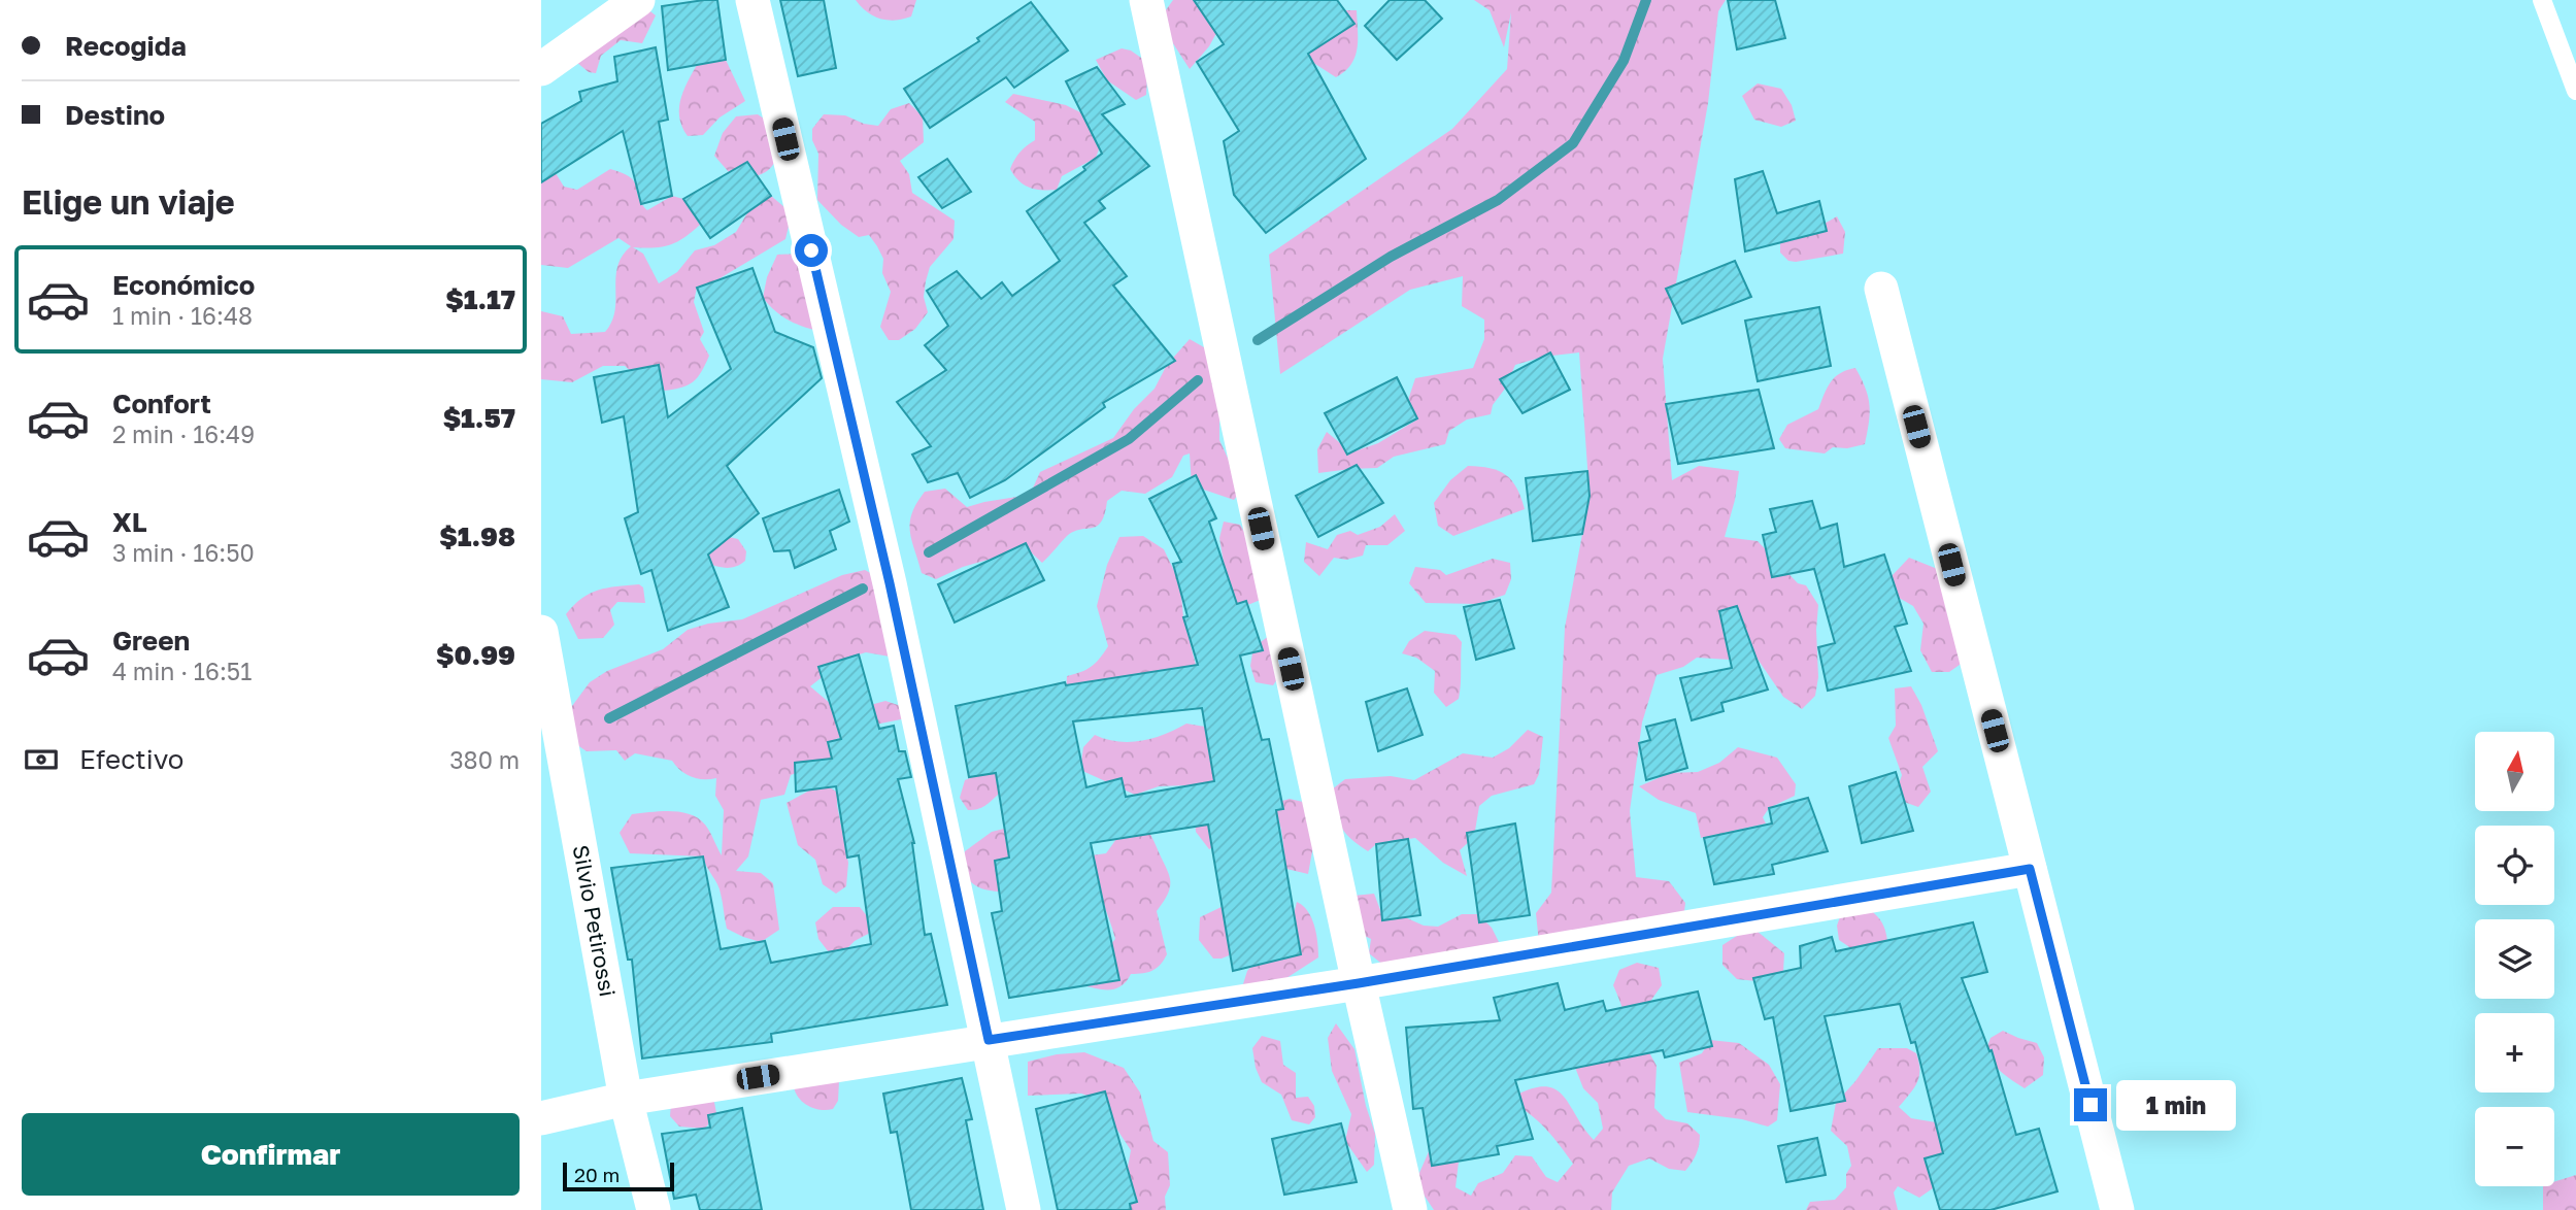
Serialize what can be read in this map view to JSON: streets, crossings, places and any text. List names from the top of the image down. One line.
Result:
{"streets":{"street":["Silvio Petirossi"]},"scale_bar":"20 m","north":"top","page":{"banner":["Recogida","Destino"],"heading":"Elige un viaje","list":[{"name":"Económico","note":"1 min · 16:48","value":"$1.17"},{"name":"Confort","note":"2 min · 16:49","value":"$1.57"},{"name":"XL","note":"3 min · 16:50","value":"$1.98"},{"name":"Green","note":"4 min · 16:51","value":"$0.99"}],"pay":["Efectivo","380 m"],"map_buttons":["+","−"],"bubble":"1 min","buttons":"Confirmar","scale":"20 m"}}
